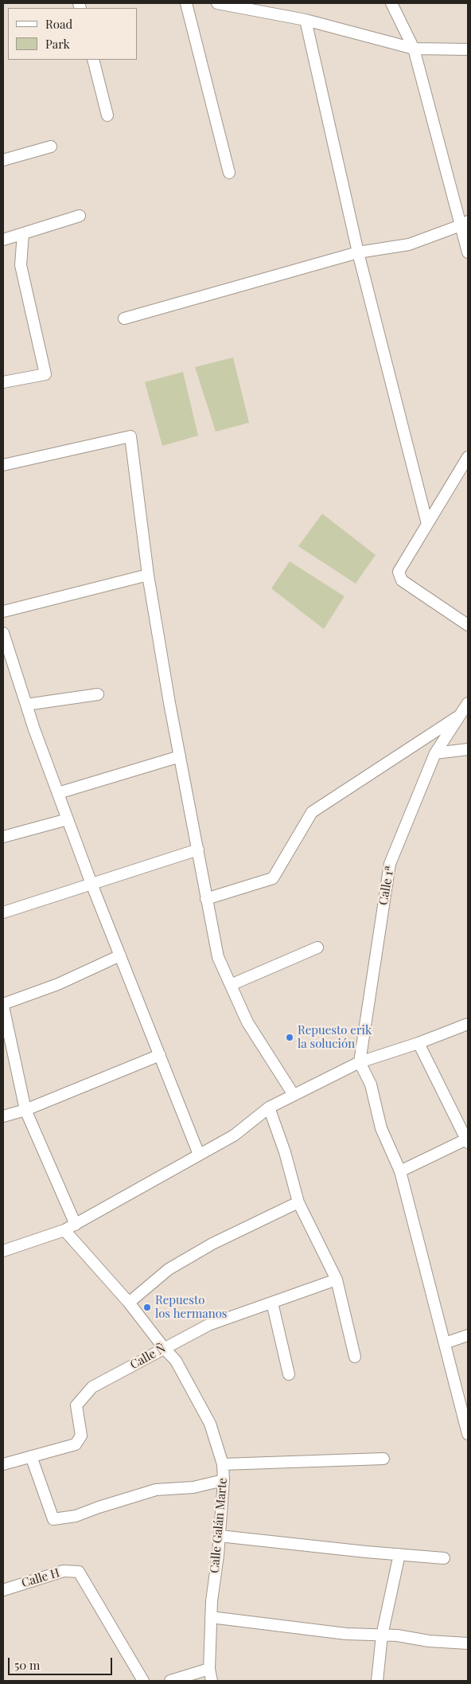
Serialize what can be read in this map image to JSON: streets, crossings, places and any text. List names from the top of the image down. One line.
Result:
{"streets":{"street":["Calle 1ª","Calle Ñ","Calle Galán Marte","Calle H"]},"crossings":[["Calle Ñ","Calle Galán Marte"]],"places":["Repuesto erik la solución","Repuesto los hermanos"],"legend":["Road","Park"],"scale_bar":"50 m"}
